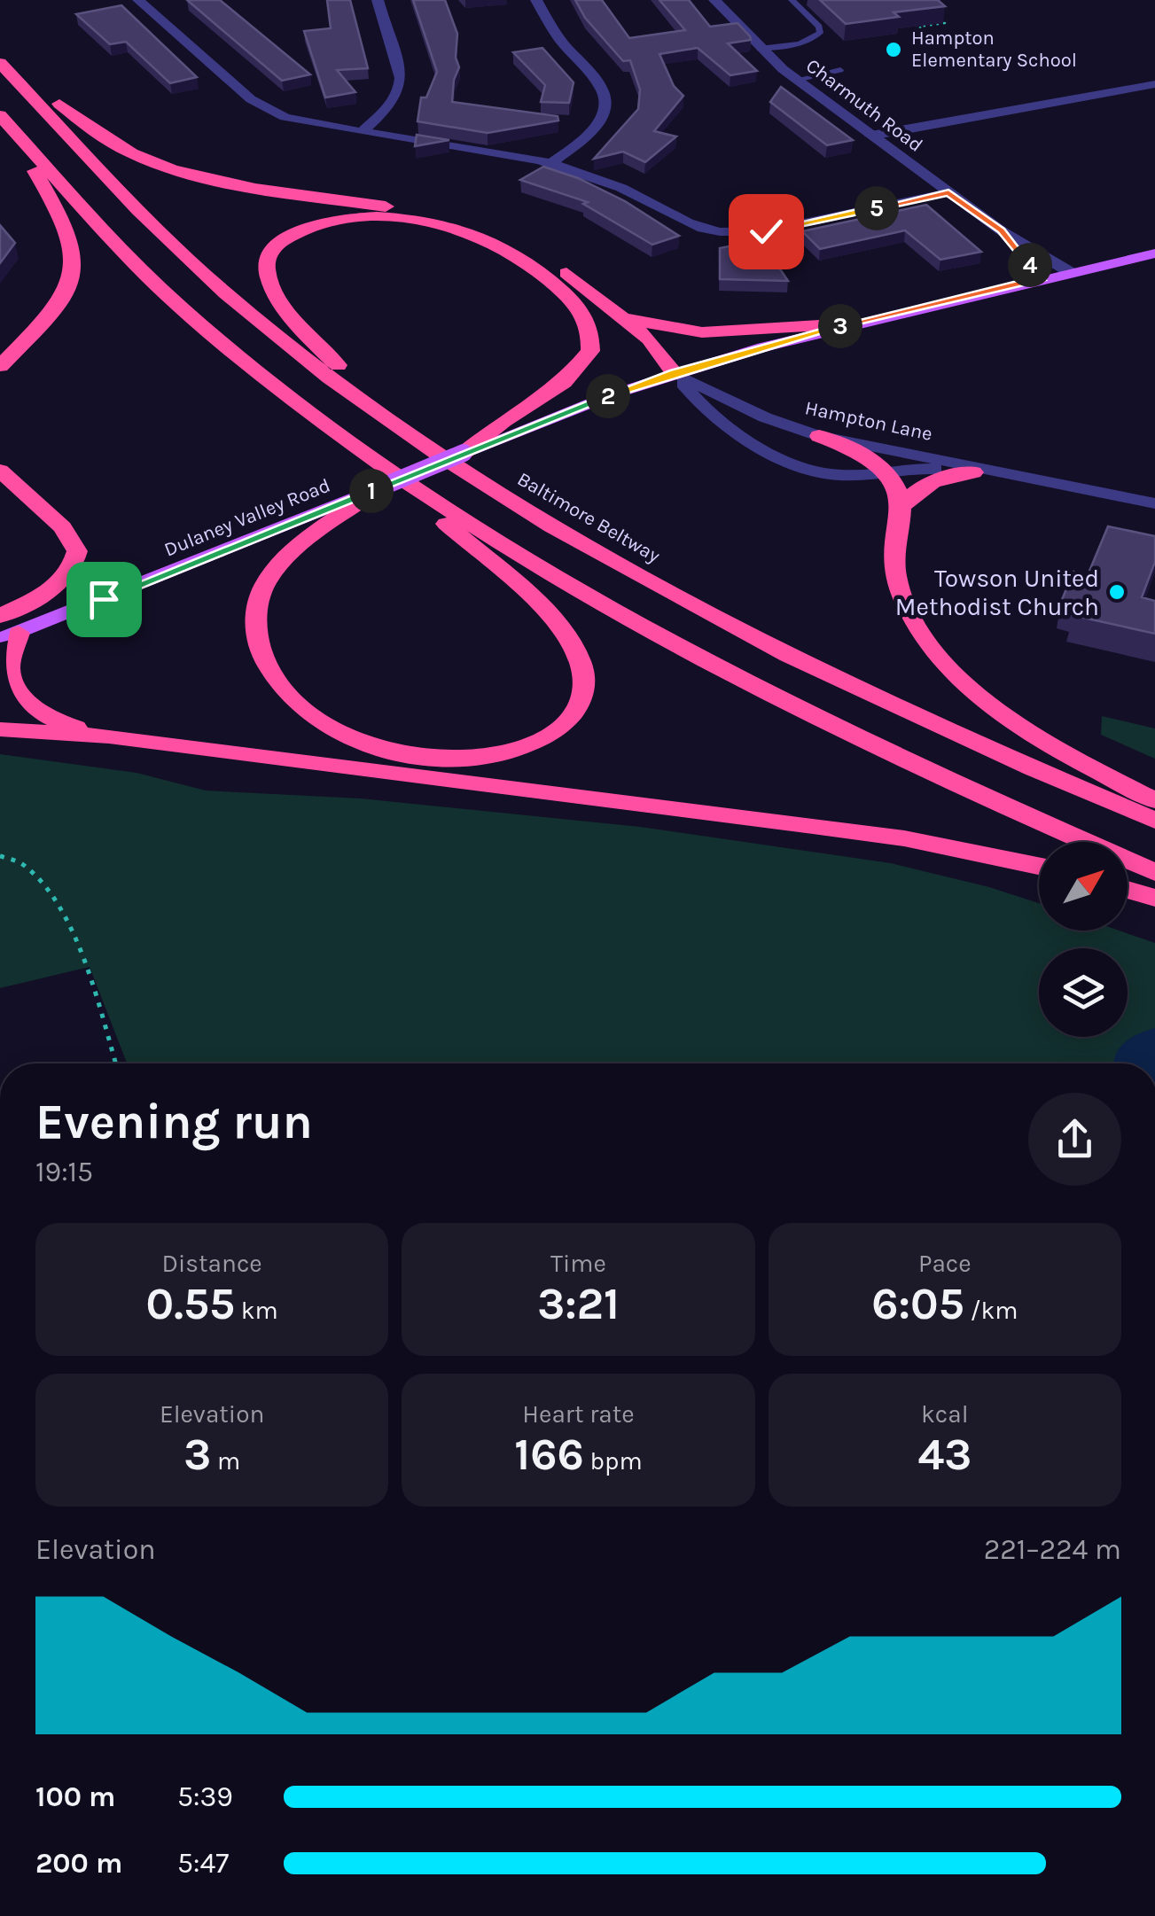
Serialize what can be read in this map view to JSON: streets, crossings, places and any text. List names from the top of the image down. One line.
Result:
{"streets":{"highway":["Baltimore Beltway"],"main road":["Dulaney Valley Road"],"street":["Charmuth Road","Hampton Lane"]},"places":["Hampton Elementary School","Towson United Methodist Church"],"north":"top right","page":{"pins":["5","4","3","2","1"],"heading":["Evening run","19:15"],"stats":[["Distance","0.55 km"],["Time","3:21"],["Pace","6:05 /km"],["Elevation","3 m"],["Heart rate","166 bpm"],["kcal","43"]],"chart":["Elevation","221–224 m"],"list":[{"name":"100 m","note":"5:39"},{"name":"200 m","note":"5:47"}]}}
